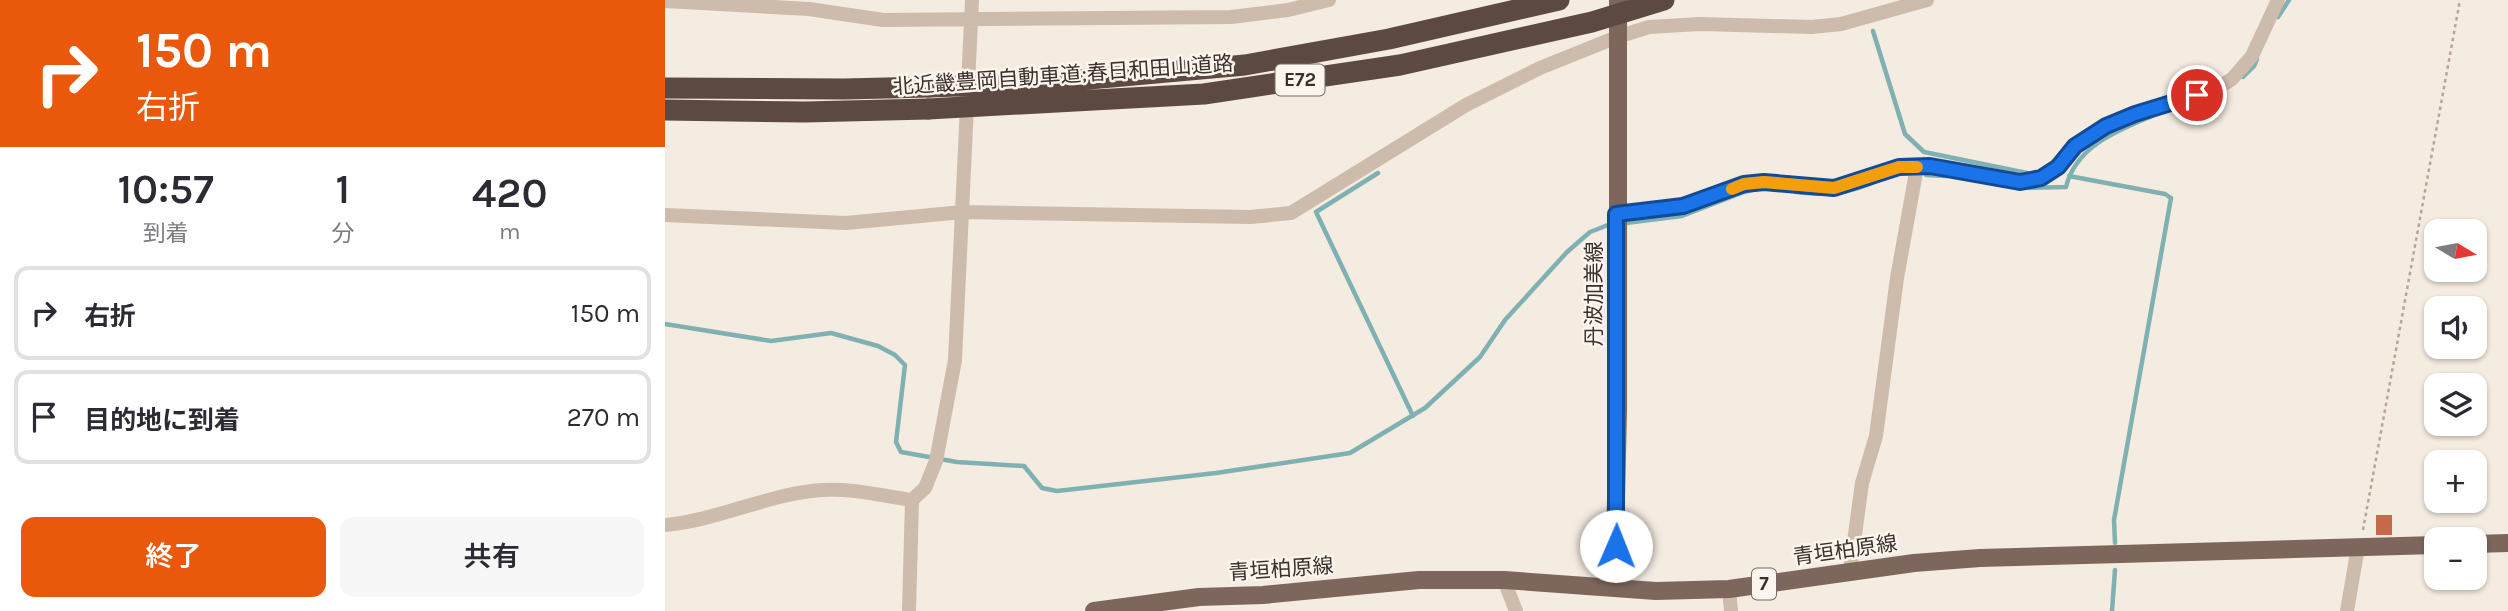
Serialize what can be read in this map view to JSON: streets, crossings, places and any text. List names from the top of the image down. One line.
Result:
{"streets":{"highway":["北近畿豊岡自動車道;春日和田山道路","E72"],"main road":["丹波加美線","青垣柏原線","7"]},"crossings":[["丹波加美線","青垣柏原線"]],"north":"right","page":{"turn":["150 m","右折"],"eta":["10:57","到着","1","分","420","m"],"map_buttons":["+","−"],"list":[{"name":"右折","value":"150 m"},{"name":"目的地に到着","value":"270 m"}],"buttons":["終了","共有"]}}
